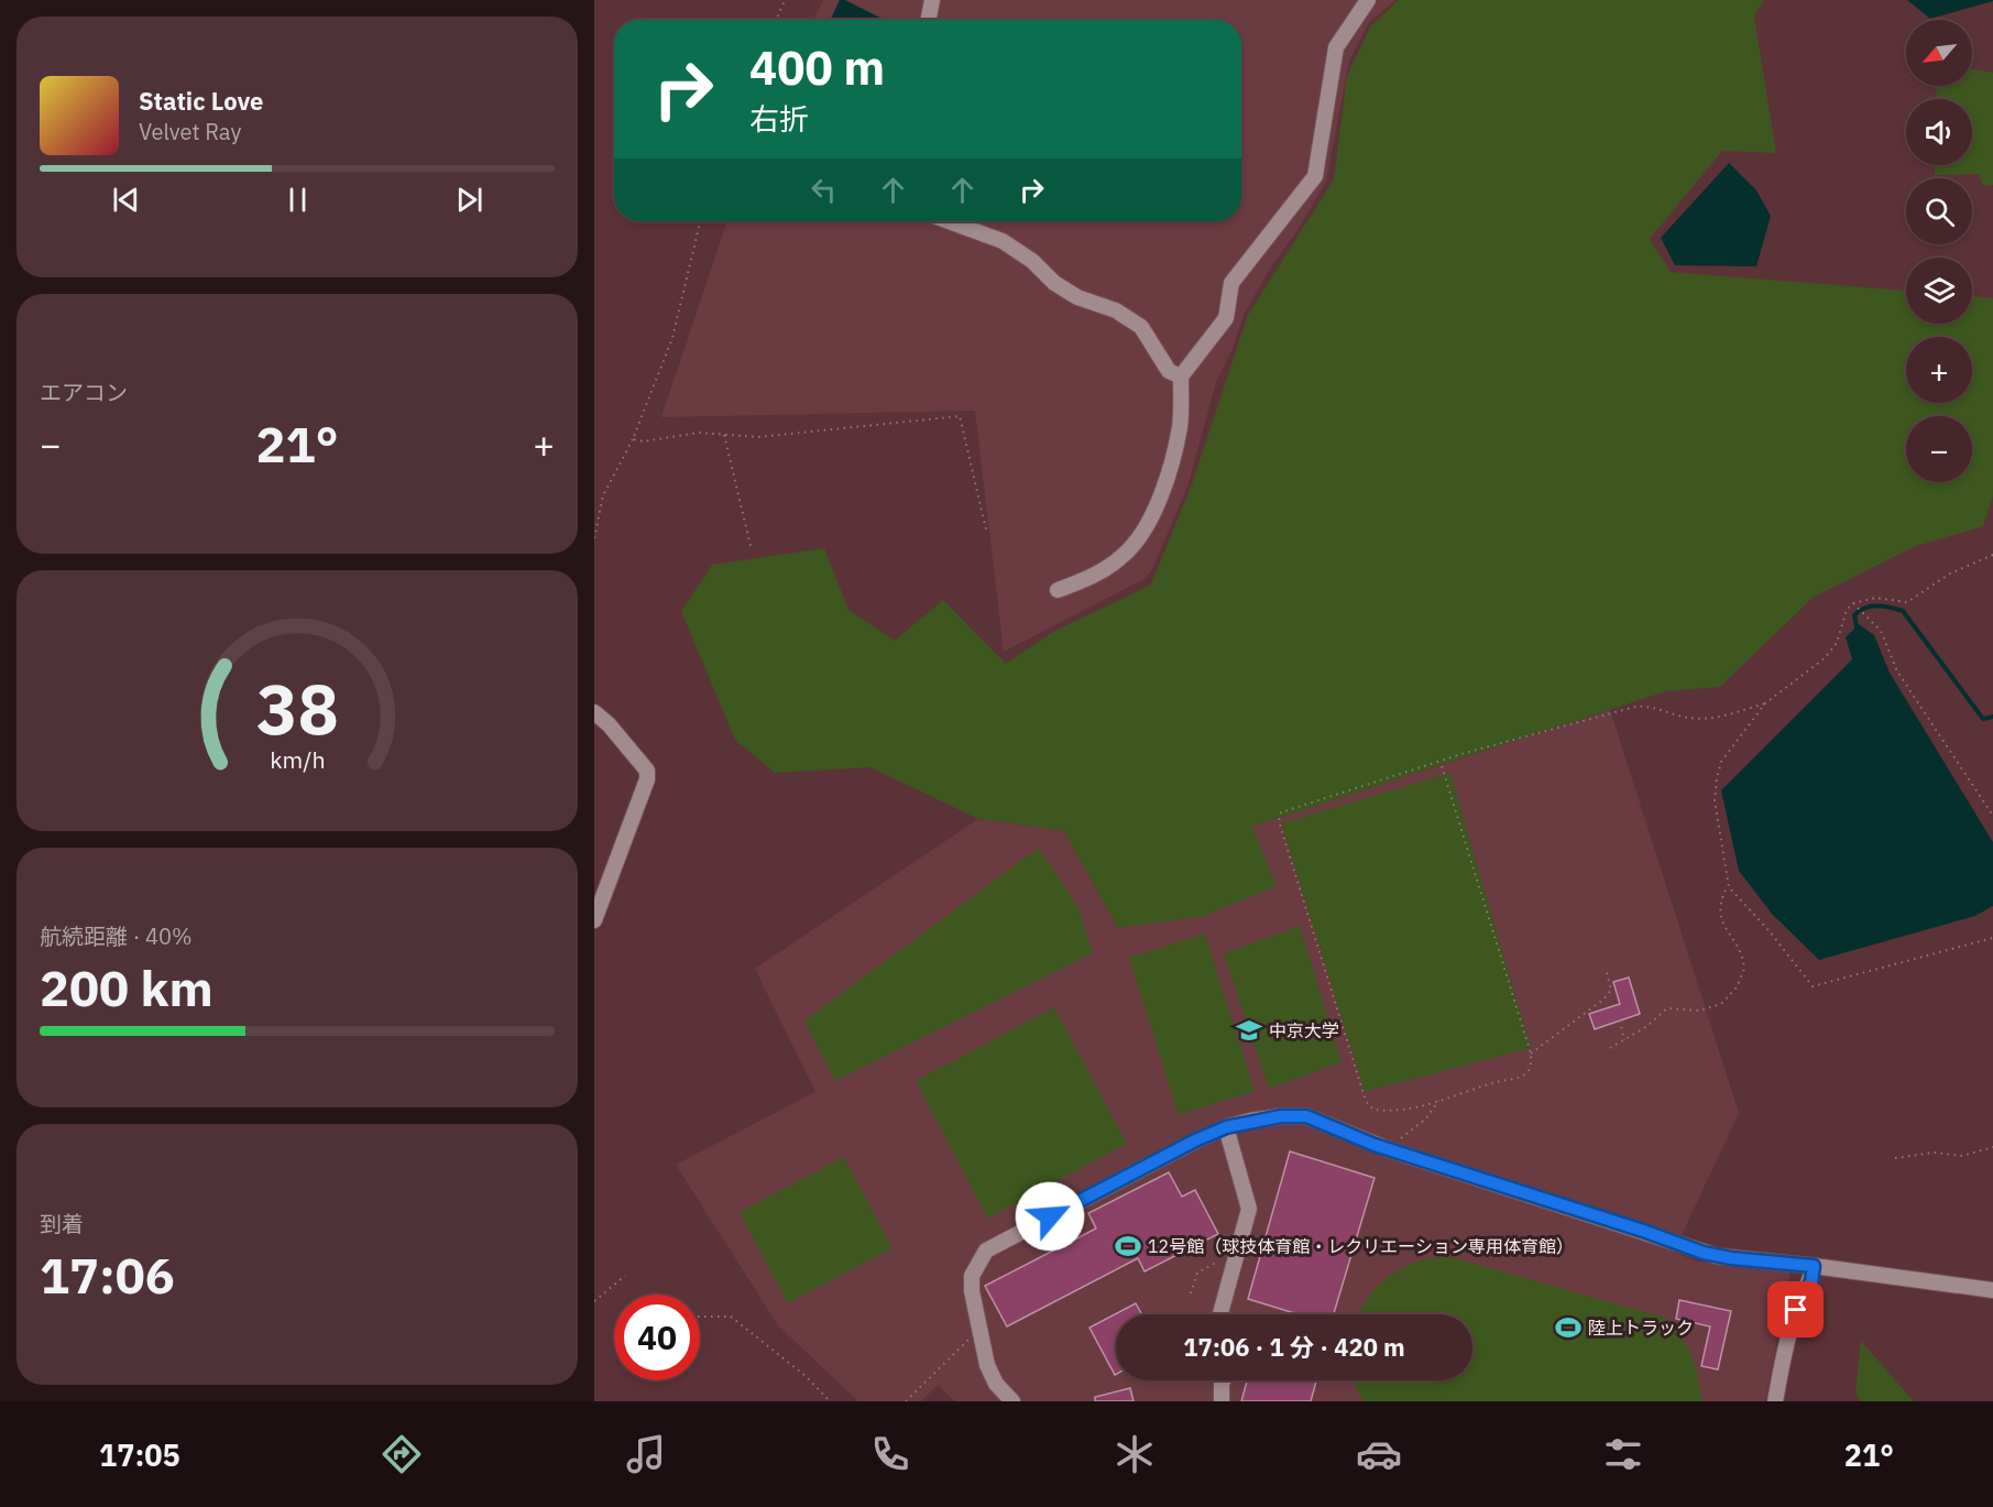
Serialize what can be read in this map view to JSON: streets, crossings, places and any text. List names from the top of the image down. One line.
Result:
{"places":{"school or university":["中京大学"],"sports":["12号館（球技体育館・レクリエーション専用体育館）","陸上トラック"]},"north":"bottom left","page":{"map_buttons":["+","−"],"turn":["400 m","右折"],"song":["Static Love","Velvet Ray"],"tile":["エアコン",["航続距離 · 40%","200 km"],["到着","17:06"]],"heat":["−","21°","+"],"limit":"40","trip":"17:06 · 1 分 · 420 m","tabs":["17:05","21°"],"gauge":["38","km/h"]}}
